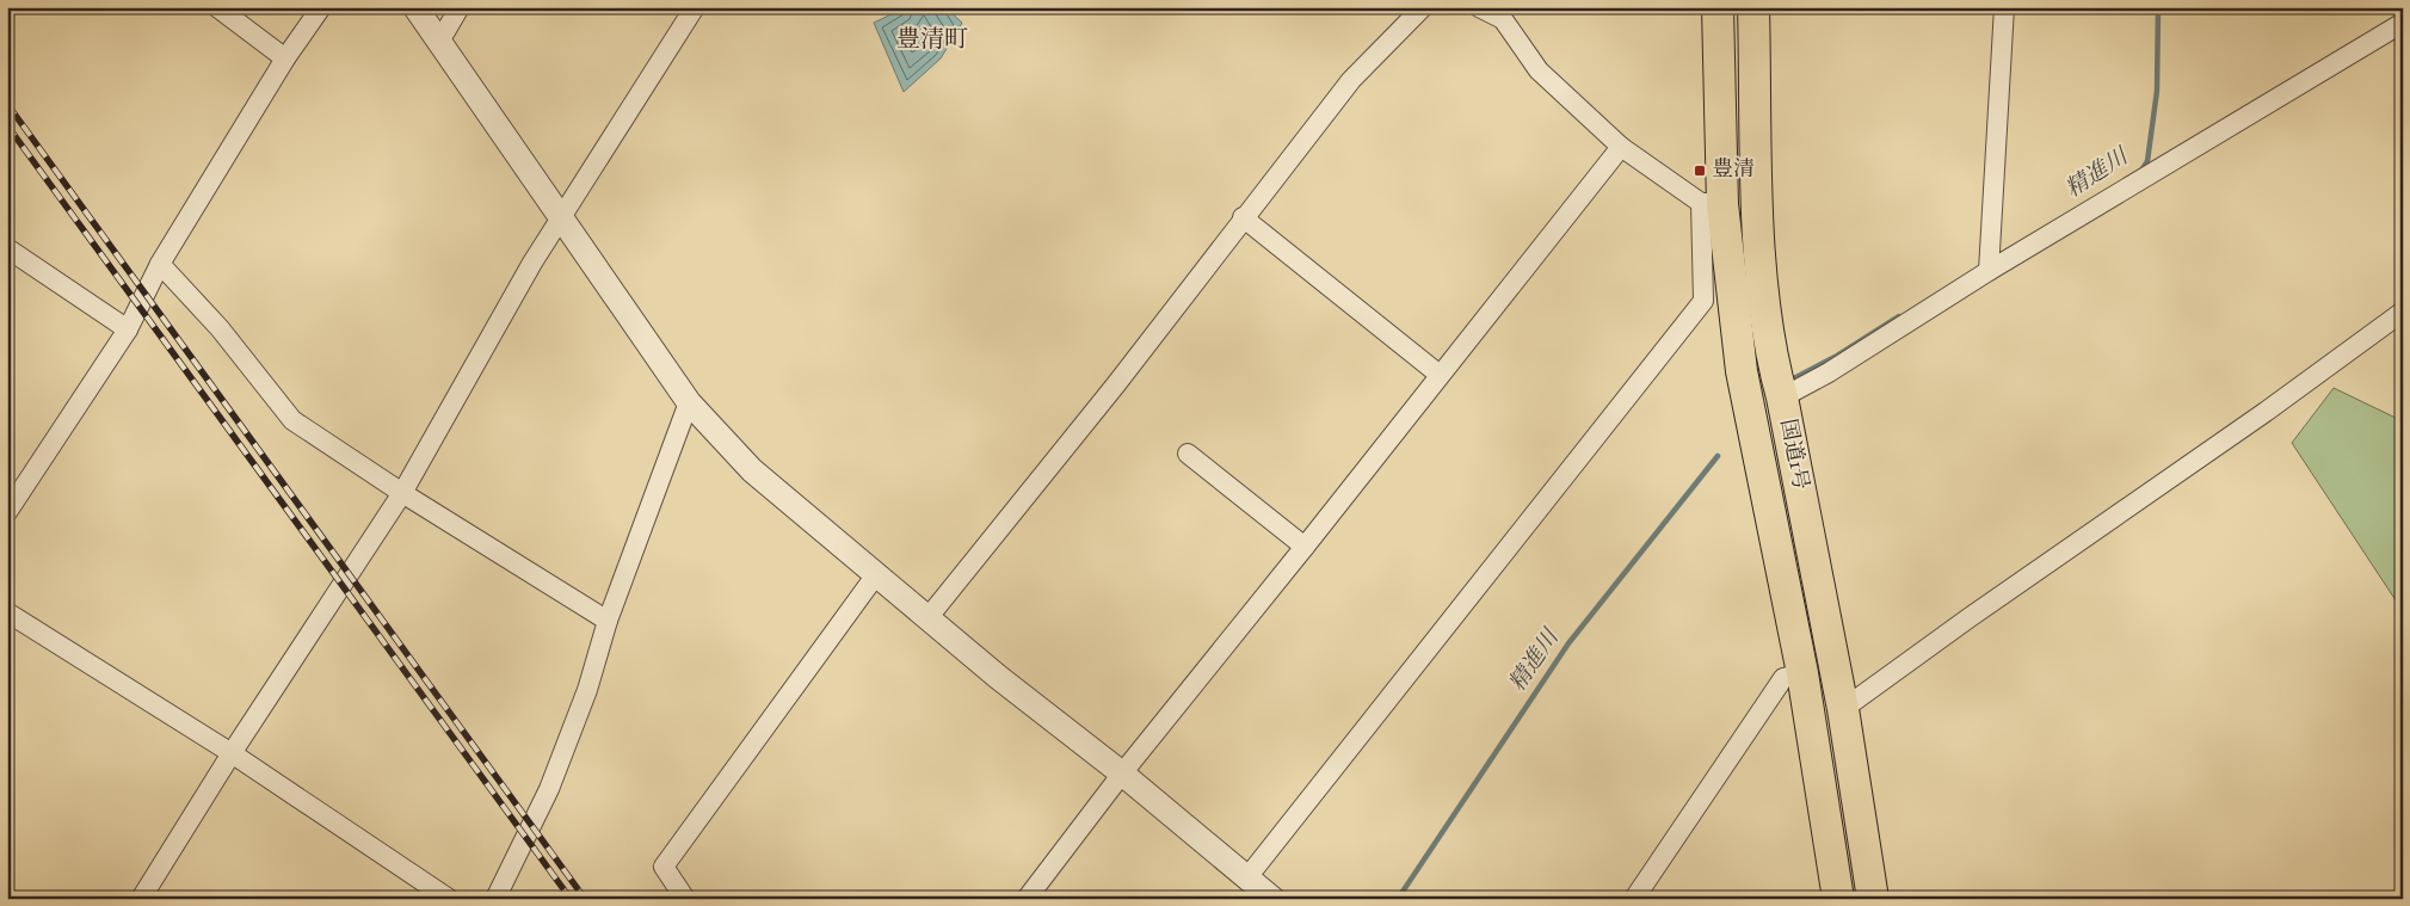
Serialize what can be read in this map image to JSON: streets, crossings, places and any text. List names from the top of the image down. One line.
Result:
{"streets":{"highway":["国道1号"]},"districts":["豊清町"],"water":["精進川"],"places":{"transit":["豊清"]}}
